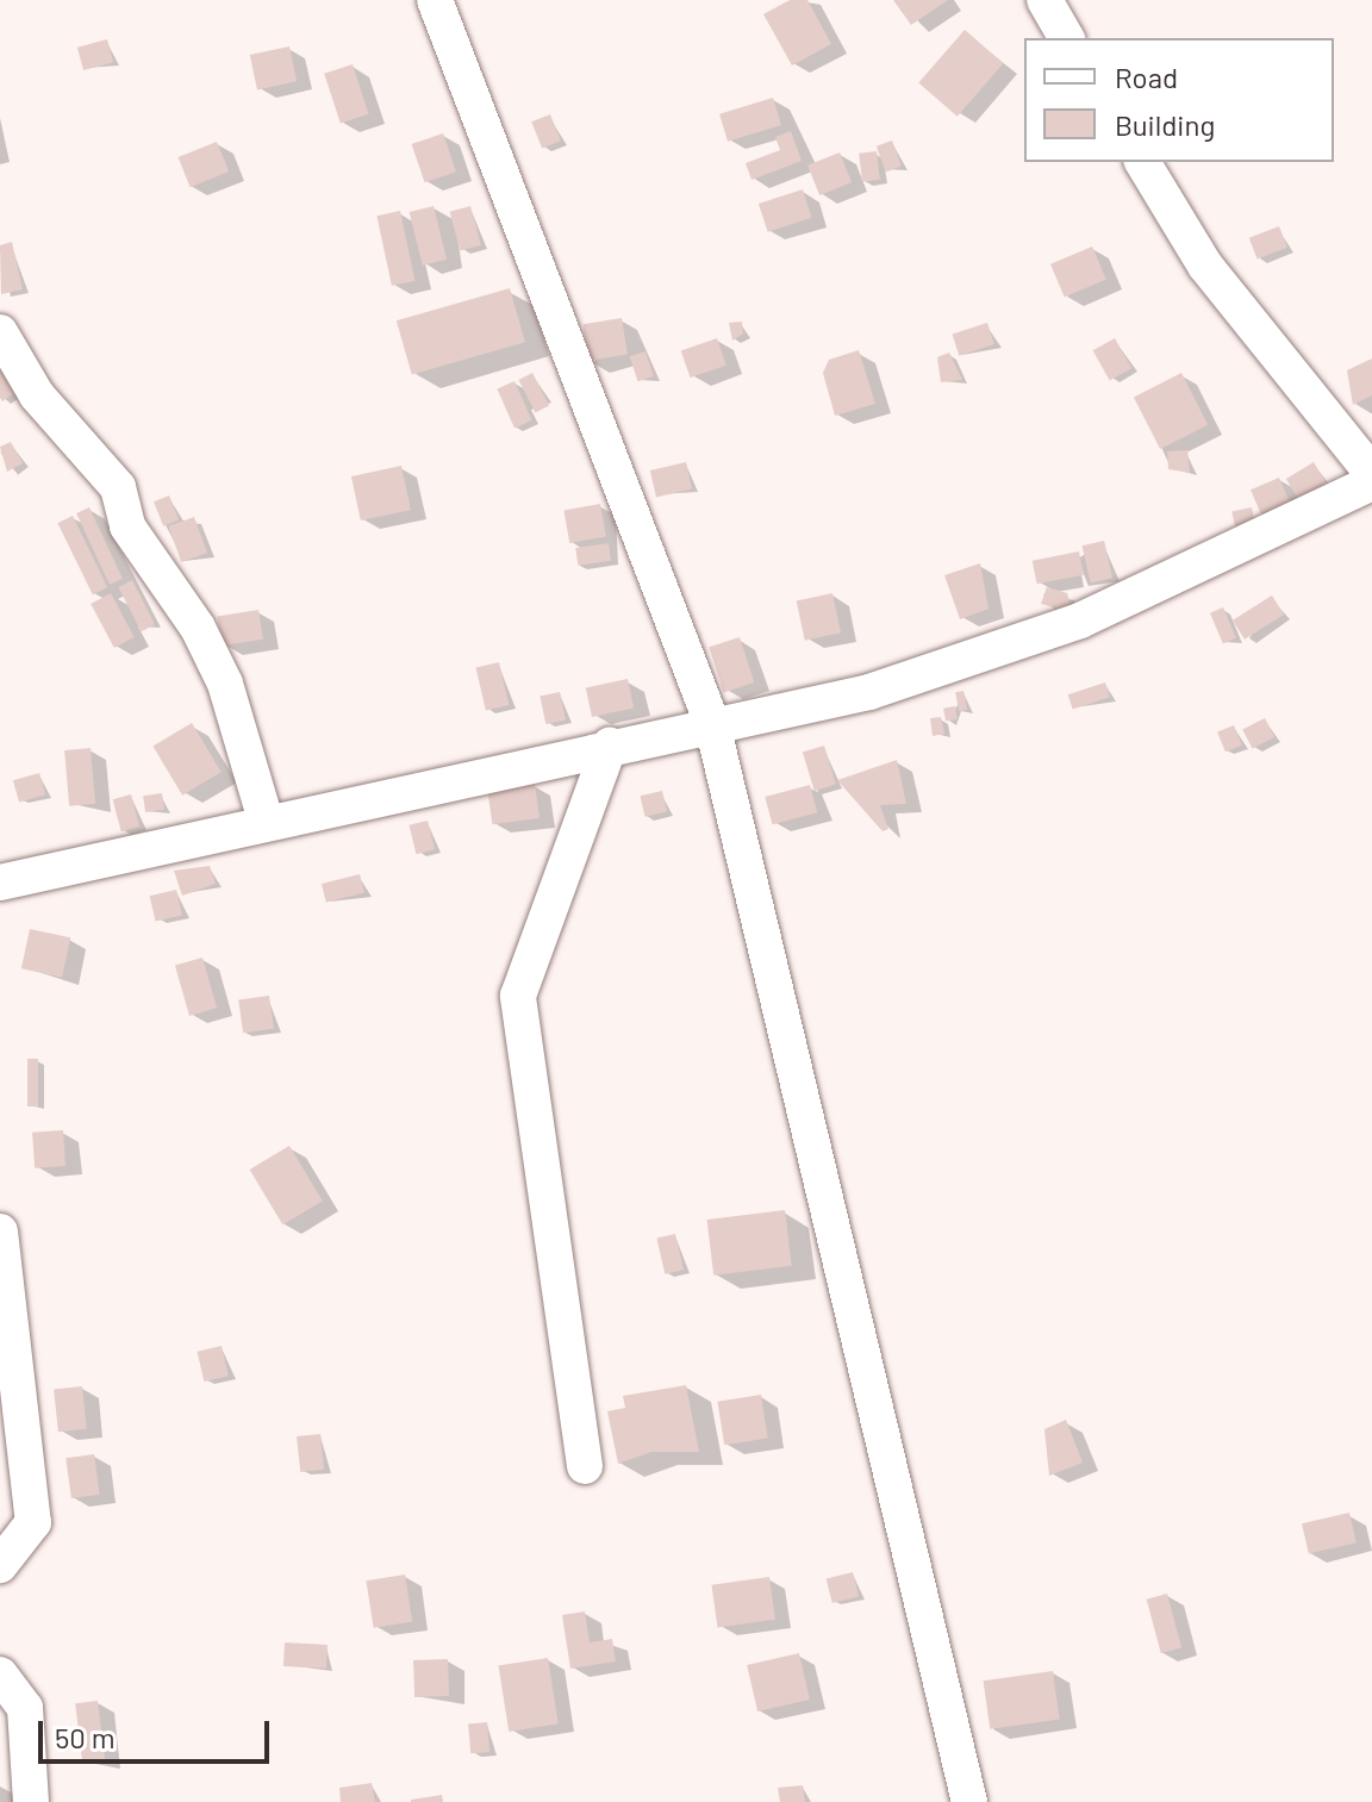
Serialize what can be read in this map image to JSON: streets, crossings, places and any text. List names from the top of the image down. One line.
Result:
{"legend":["Road","Building"],"scale_bar":"50 m"}
